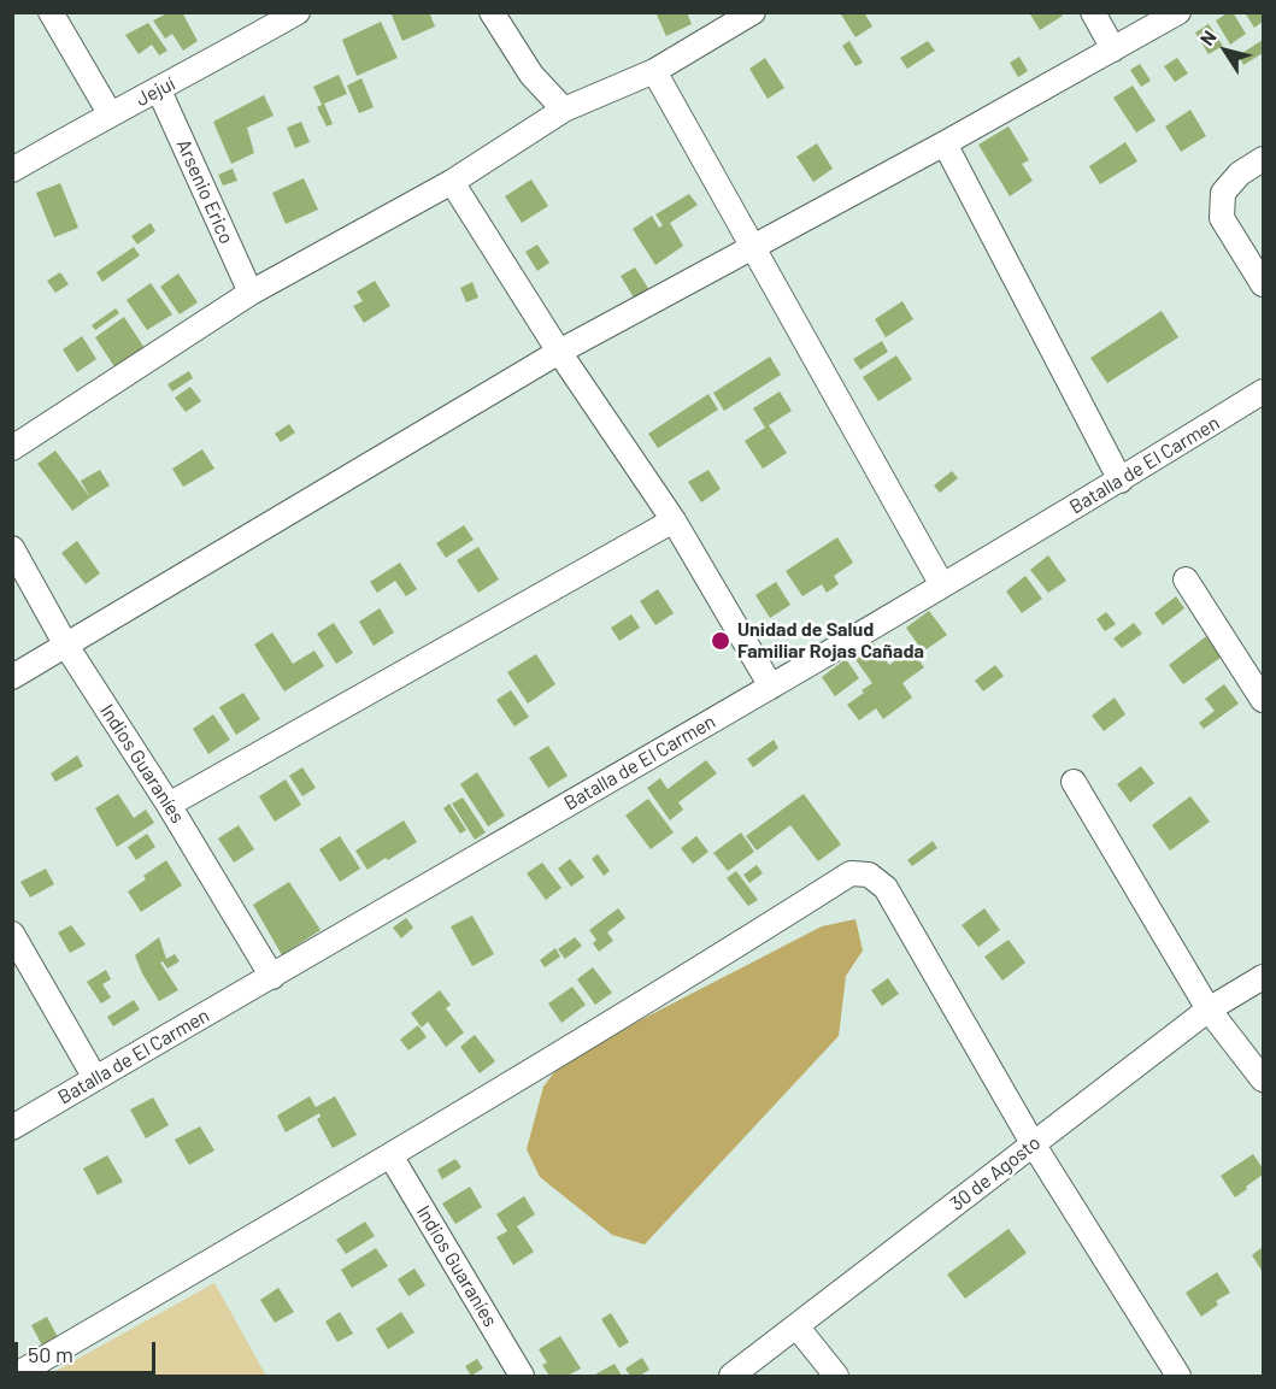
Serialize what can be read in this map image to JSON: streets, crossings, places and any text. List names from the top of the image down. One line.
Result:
{"streets":{"street":["Jejuí","Arsenio Erico","Batalla de El Carmen","Indios Guaraníes","30 de Agosto"]},"crossings":[["Jejuí","Arsenio Erico"],["Batalla de El Carmen","Indios Guaraníes"]],"places":["Unidad de Salud Familiar Rojas Cañada"],"scale_bar":"50 m","north":"top left"}
